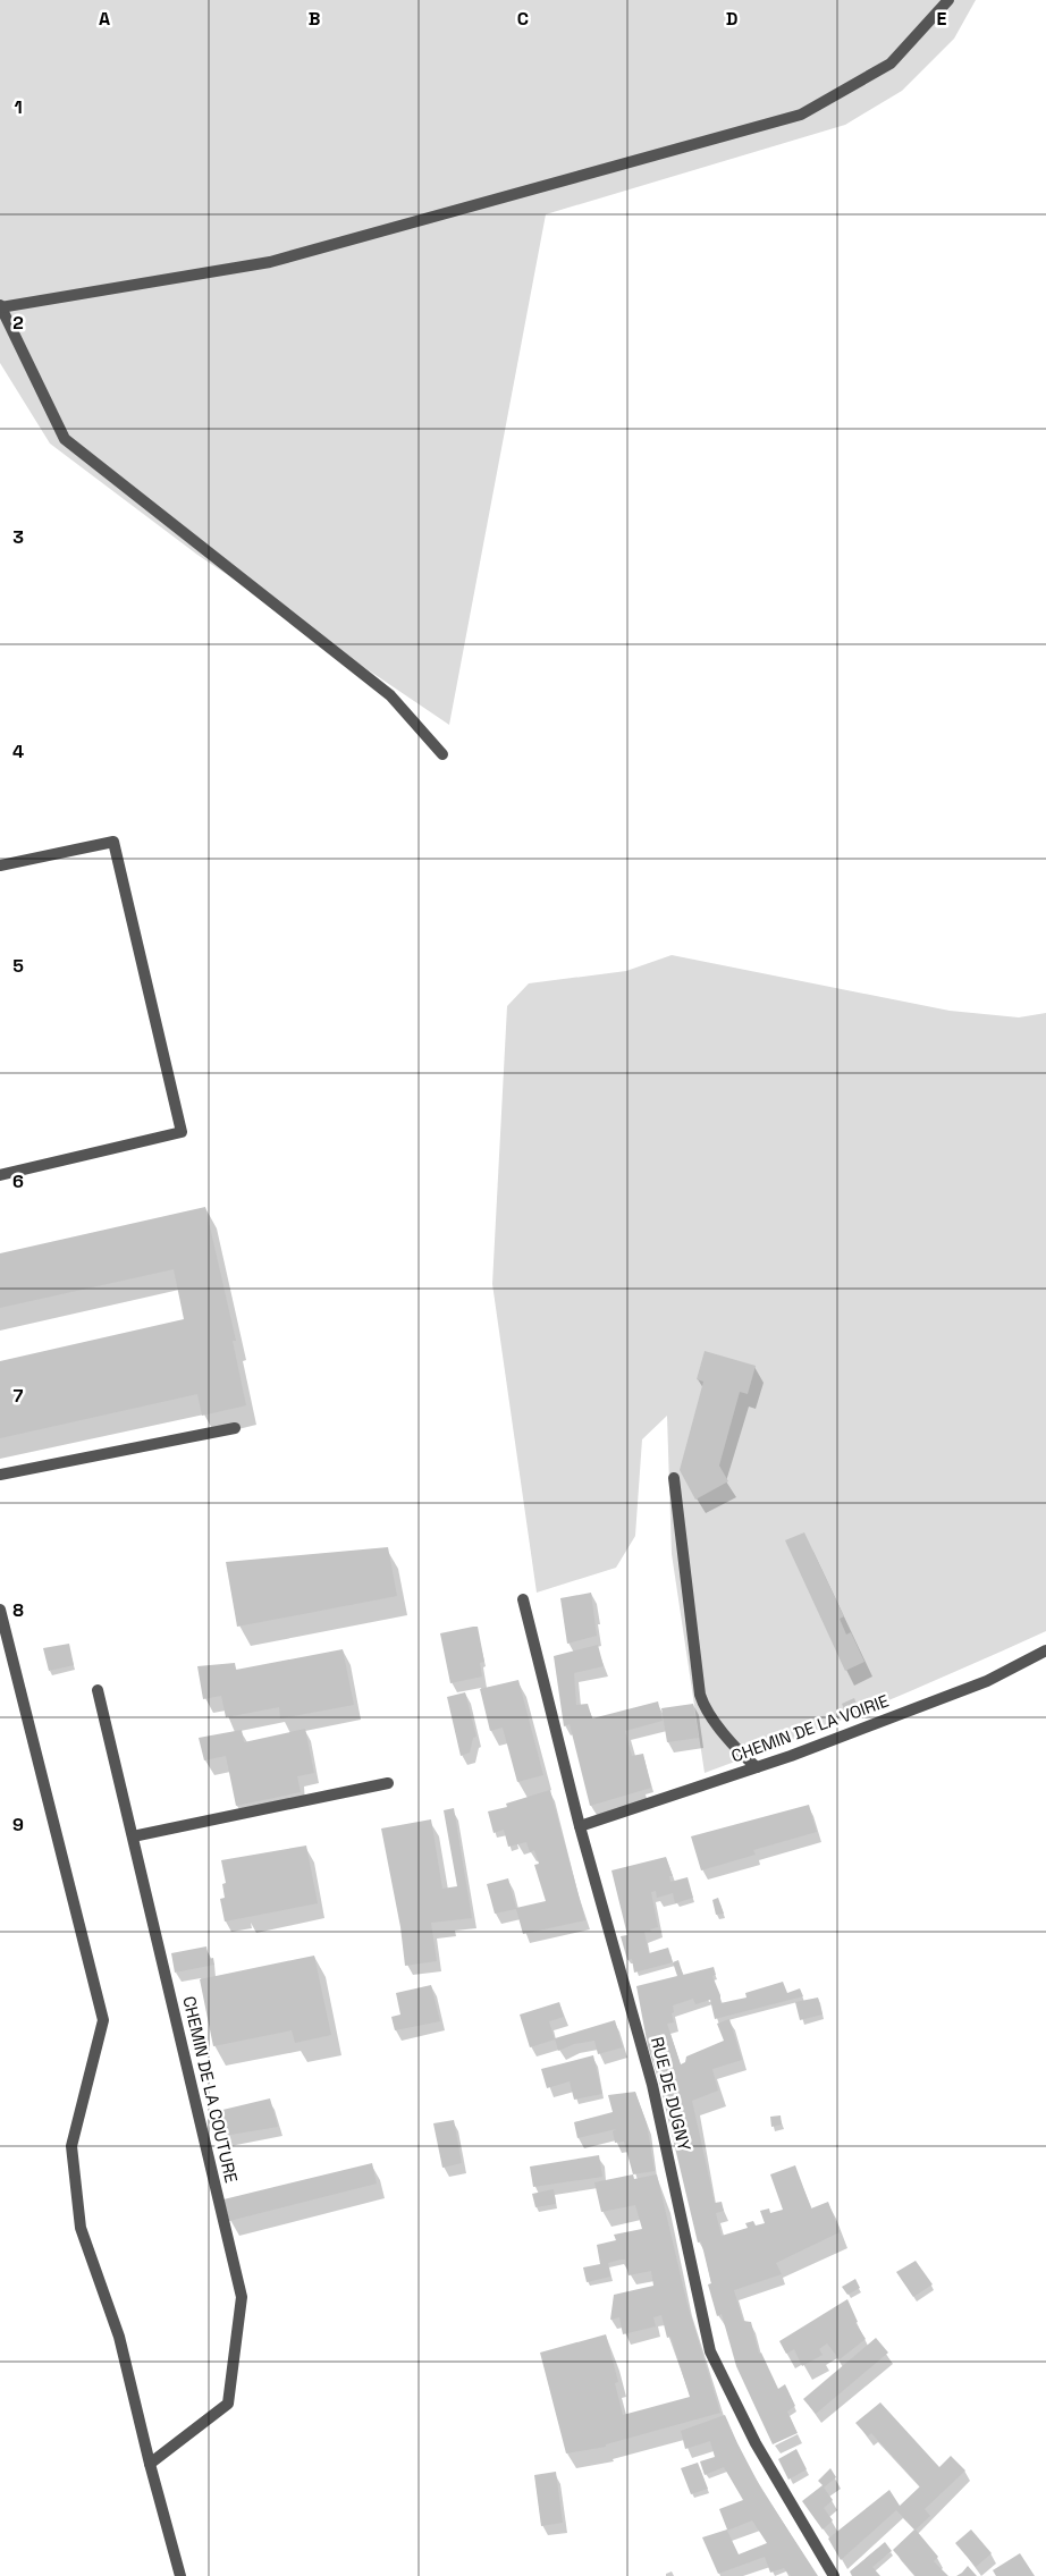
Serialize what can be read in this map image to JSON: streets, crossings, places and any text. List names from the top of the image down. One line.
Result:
{"streets":{"street":["CHEMIN DE LA VOIRIE","CHEMIN DE LA COUTURE","RUE DE DUGNY"]},"crossings":[["CHEMIN DE LA VOIRIE","RUE DE DUGNY"]],"grid":{"columns":["A","B","C","D","E"],"rows":["1","2","3","4","5","6","7","8","9"]}}
